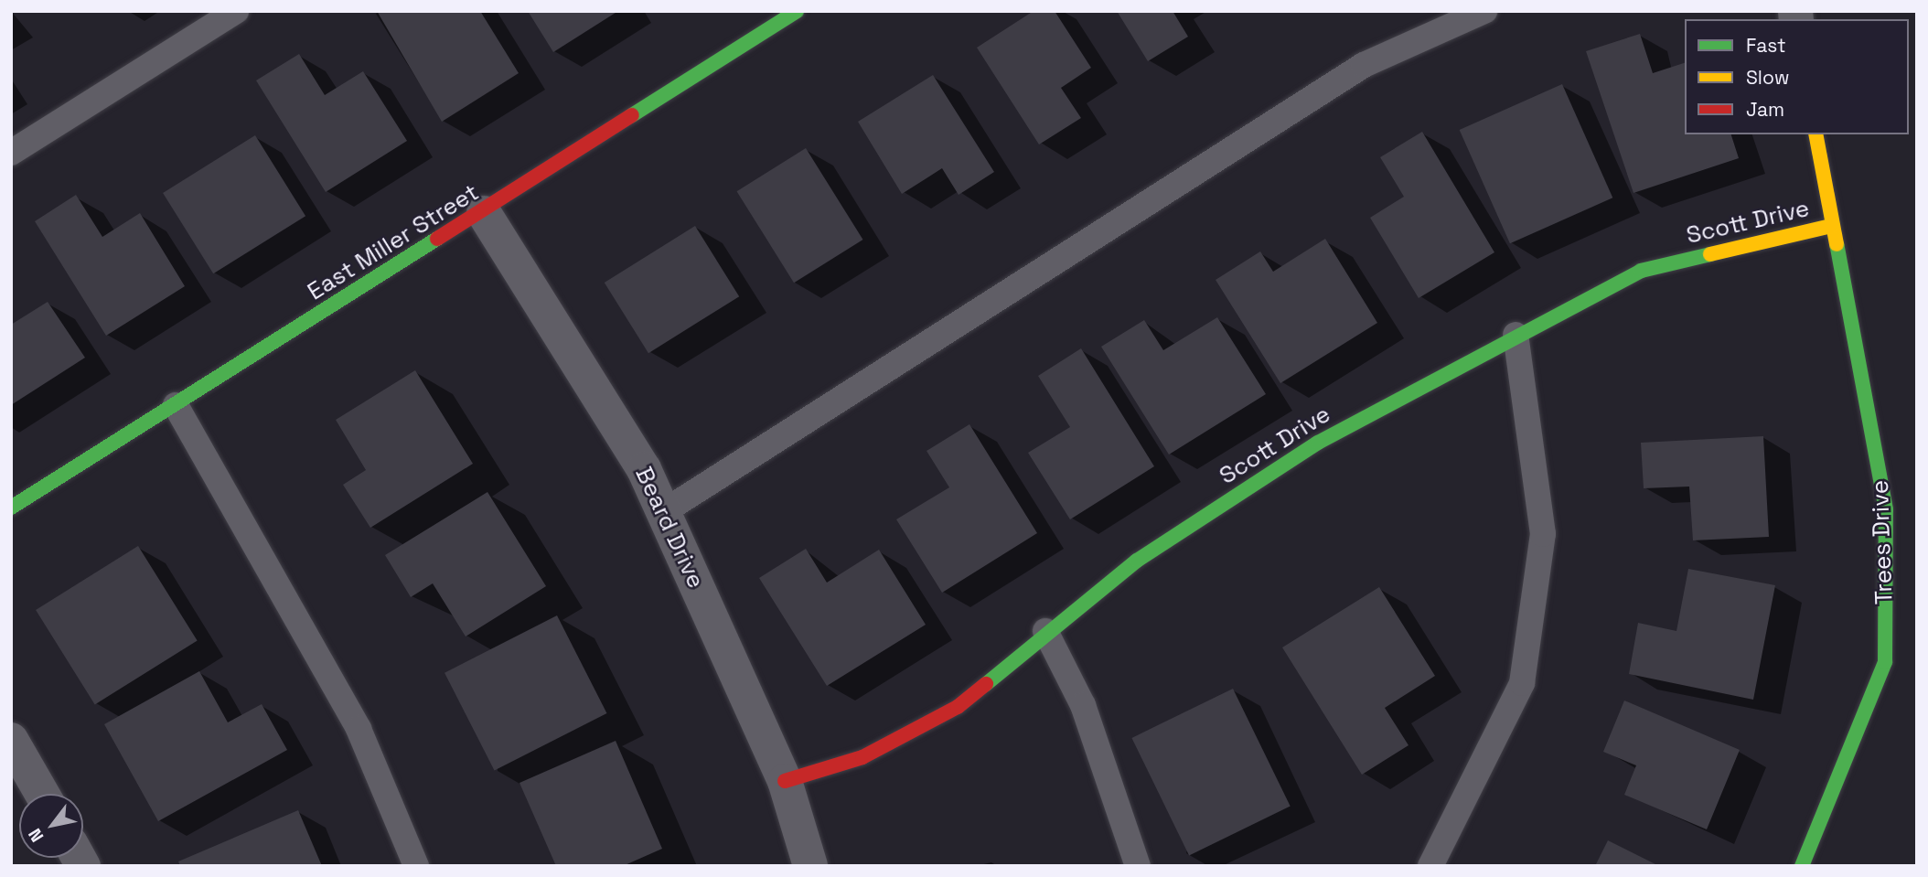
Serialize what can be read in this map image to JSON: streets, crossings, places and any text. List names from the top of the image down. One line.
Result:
{"streets":{"street":["Scott Drive","East Miller Street","Beard Drive","Trees Drive"]},"crossings":[["Scott Drive","Beard Drive"],["Scott Drive","Trees Drive"],["East Miller Street","Beard Drive"]],"legend":["Fast","Slow","Jam"],"north":"bottom left"}
